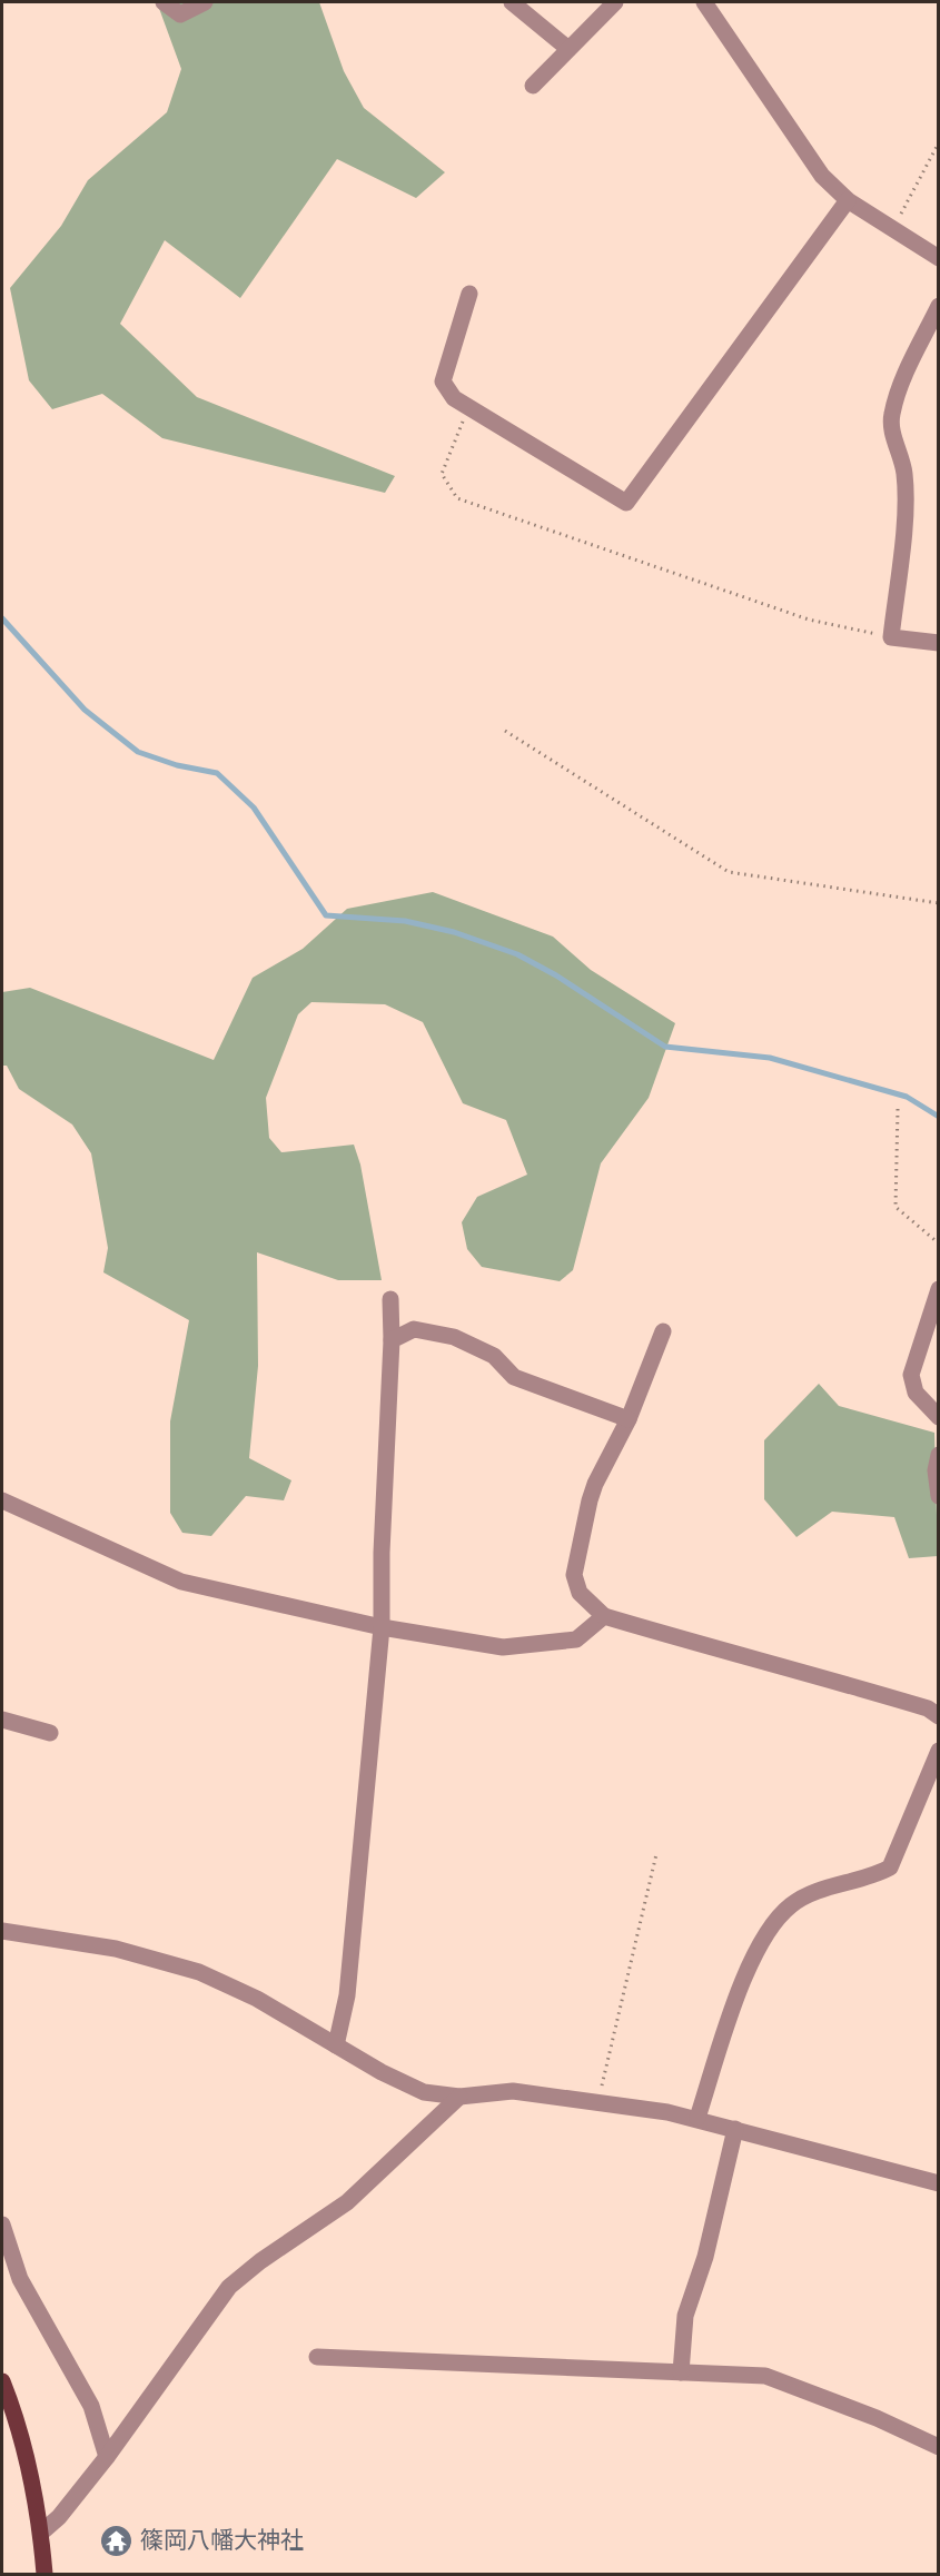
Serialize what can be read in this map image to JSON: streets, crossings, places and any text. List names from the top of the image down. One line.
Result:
{"places":{"temple":["篠岡八幡大神社"]}}
